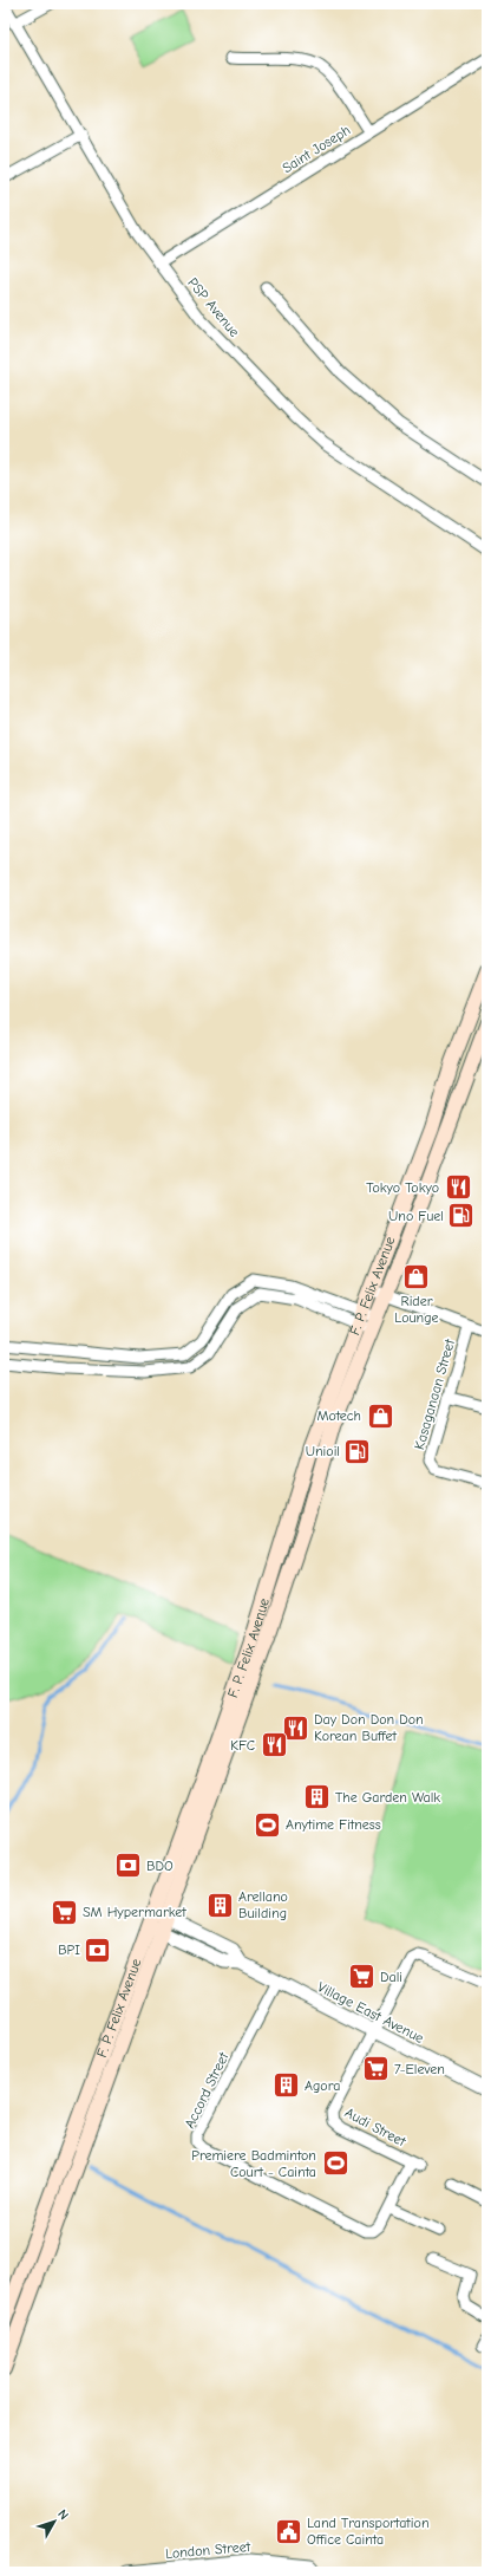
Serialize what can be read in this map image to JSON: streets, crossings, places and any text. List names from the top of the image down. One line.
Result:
{"streets":{"main road":["F. P. Felix Avenue"],"street":["Saint Joseph","PSP Avenue","Kasaganaan Street","Village East Avenue","Accord Street","Audi Street","London Street"]},"crossings":[["Saint Joseph","PSP Avenue"],["F. P. Felix Avenue","Village East Avenue"],["Village East Avenue","Accord Street"],["Village East Avenue","Audi Street"],["Accord Street","Audi Street"]],"places":{"restaurant":["Tokyo Tokyo","Day Don Don Don Korean Buffet","KFC"],"fuel station":["Uno Fuel","Unioil"],"shop":["Rider Lounge","Motech"],"building":["The Garden Walk","Arellano Building","Agora"],"sports":["Anytime Fitness","Premiere Badminton Court - Cainta"],"bank":["BDO","BPI"],"supermarket":["SM Hypermarket","Dali","7-Eleven"],"public building":["Land Transportation Office Cainta"]},"north":"top right"}
